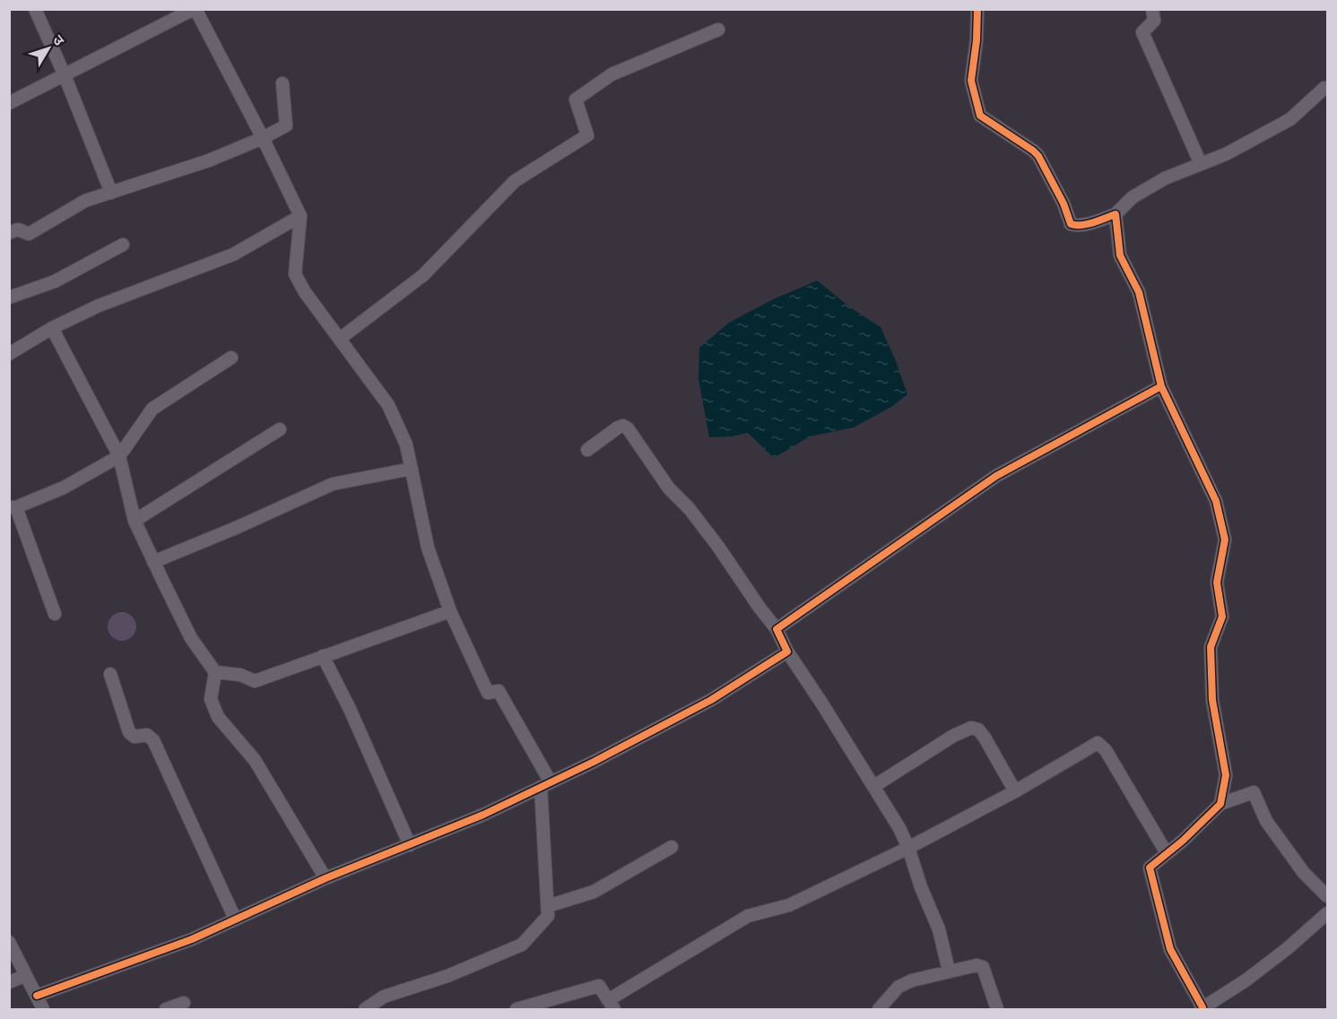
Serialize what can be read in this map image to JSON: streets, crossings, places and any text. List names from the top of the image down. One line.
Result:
{"north":"top right"}
